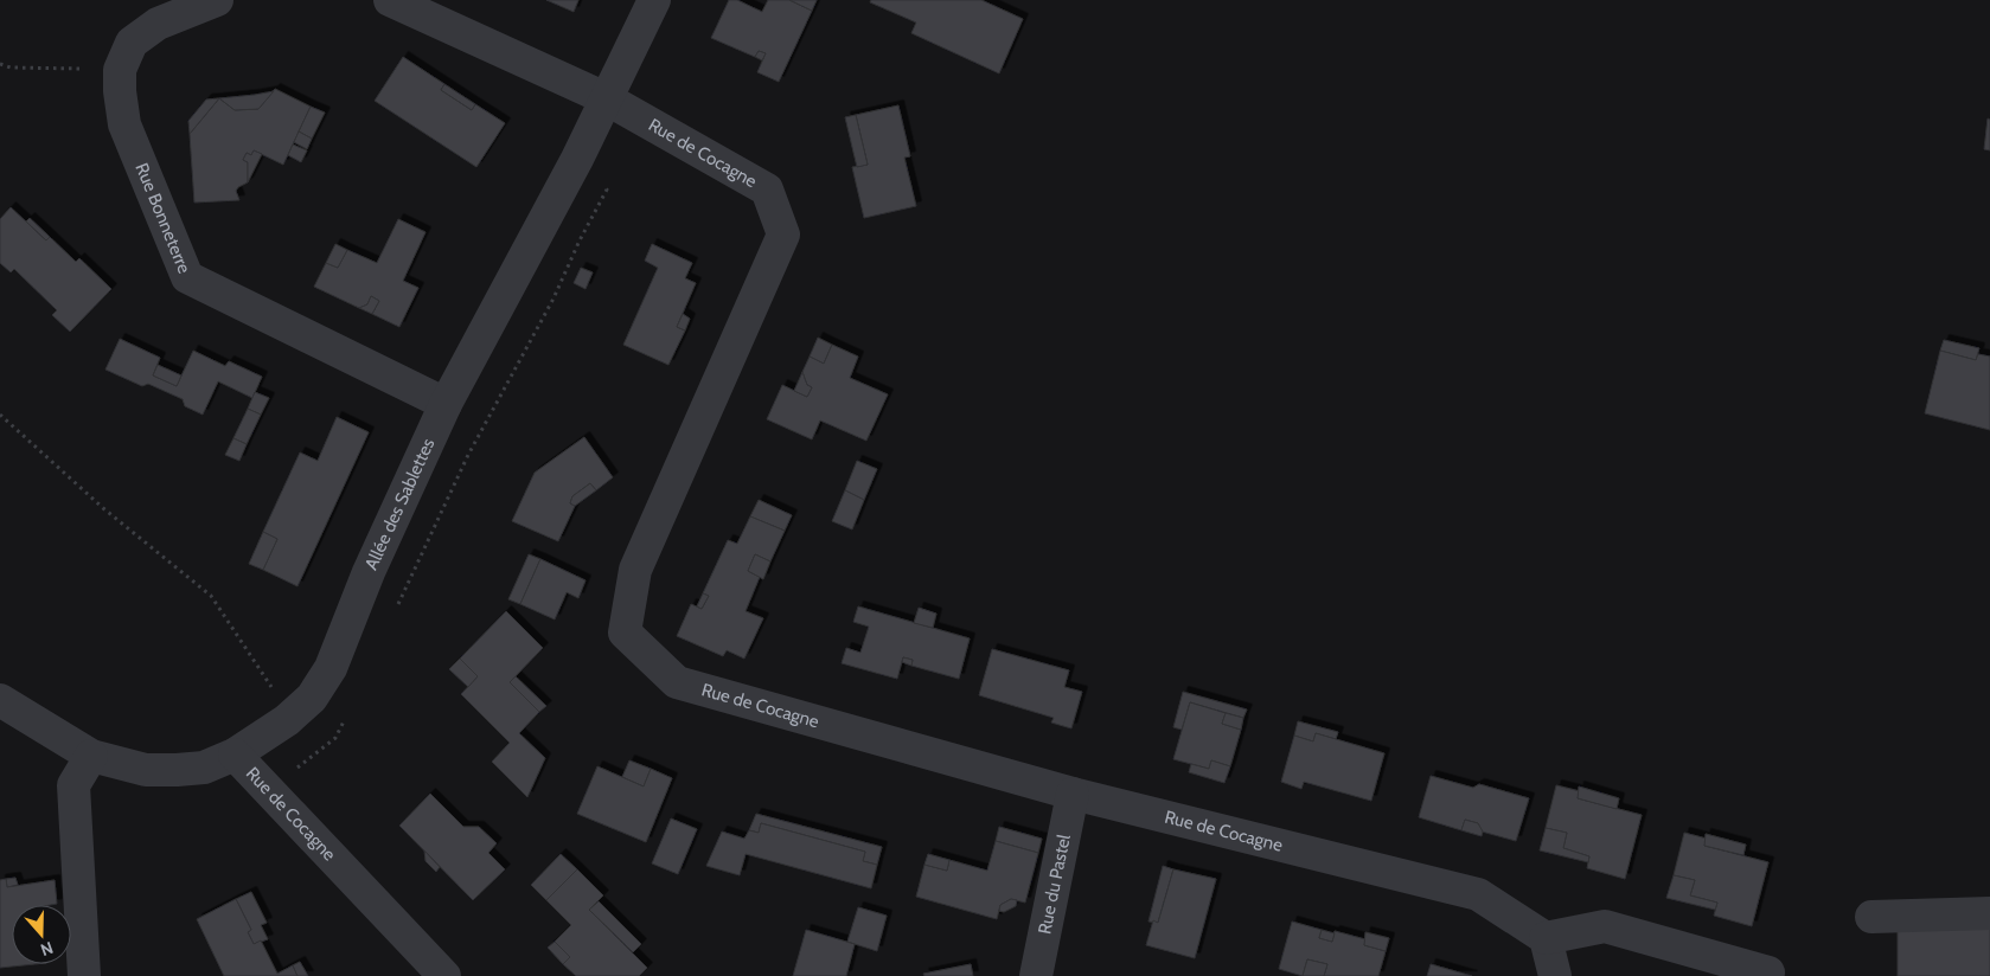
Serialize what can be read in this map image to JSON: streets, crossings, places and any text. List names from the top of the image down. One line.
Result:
{"streets":{"street":["Rue de Cocagne","Rue Bonneterre","Allée des Sablettes","Rue du Pastel"]},"crossings":[["Rue de Cocagne","Allée des Sablettes"],["Rue de Cocagne","Rue du Pastel"],["Rue Bonneterre","Allée des Sablettes"]],"north":"bottom"}
